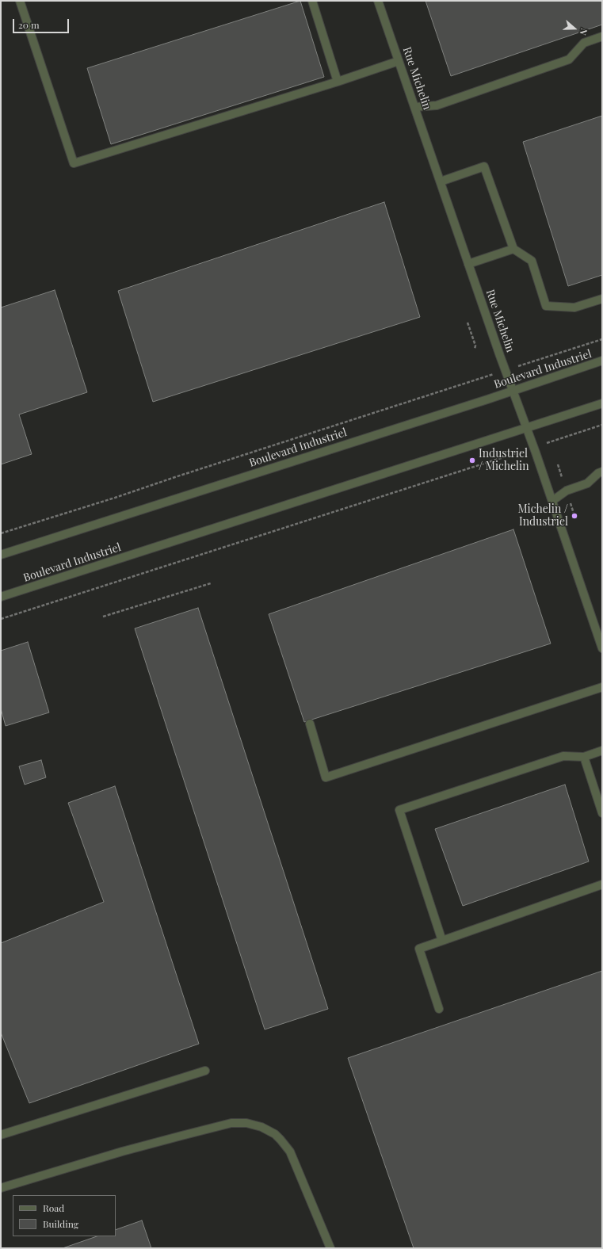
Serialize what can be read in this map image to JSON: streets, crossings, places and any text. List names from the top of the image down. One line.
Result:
{"streets":{"street":["Rue Michelin","Boulevard Industriel"]},"crossings":[["Rue Michelin","Boulevard Industriel"]],"places":["Industriel / Michelin","Michelin / Industriel"],"legend":["Road","Building"],"scale_bar":"20 m","north":"right"}
